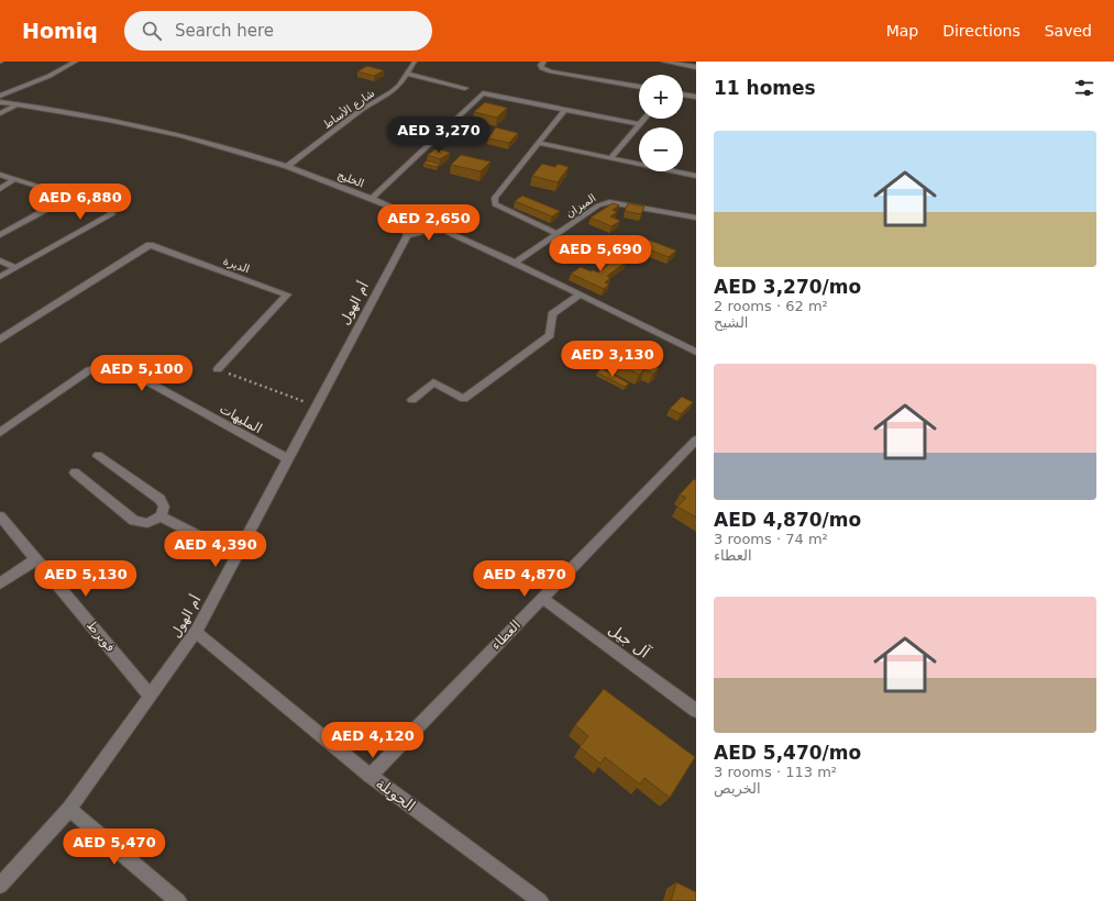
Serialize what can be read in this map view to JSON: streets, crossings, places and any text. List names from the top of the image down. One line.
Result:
{"streets":{"street":["شارع الأساط","الخليج","الميزان","الديرة","أم الهول","المليهات","العطاء","فويرط","آل جيل","الحويلة"]},"crossings":[["شارع الأساط","الخليج"],["الخليج","الميزان"],["الخليج","أم الهول"],["أم الهول","المليهات"],["أم الهول","فويرط"],["أم الهول","الحويلة"],["العطاء","آل جيل"],["العطاء","الحويلة"]],"page":{"header":"Homiq","search":"Search here","nav":["Map","Directions","Saved"],"heading":"11 homes","map_buttons":["+","−"],"list":[{"name":"AED 3,270/mo","note":"2 rooms · 62 m² · الشيح"},{"name":"AED 4,870/mo","note":"3 rooms · 74 m² · العطاء"},{"name":"AED 5,470/mo","note":"3 rooms · 113 m² · الخريص"}],"price":["AED 3,270","AED 6,880","AED 2,650","AED 5,690","AED 3,130","AED 5,100","AED 4,390","AED 5,130","AED 4,870","AED 4,120","AED 5,470"]}}
